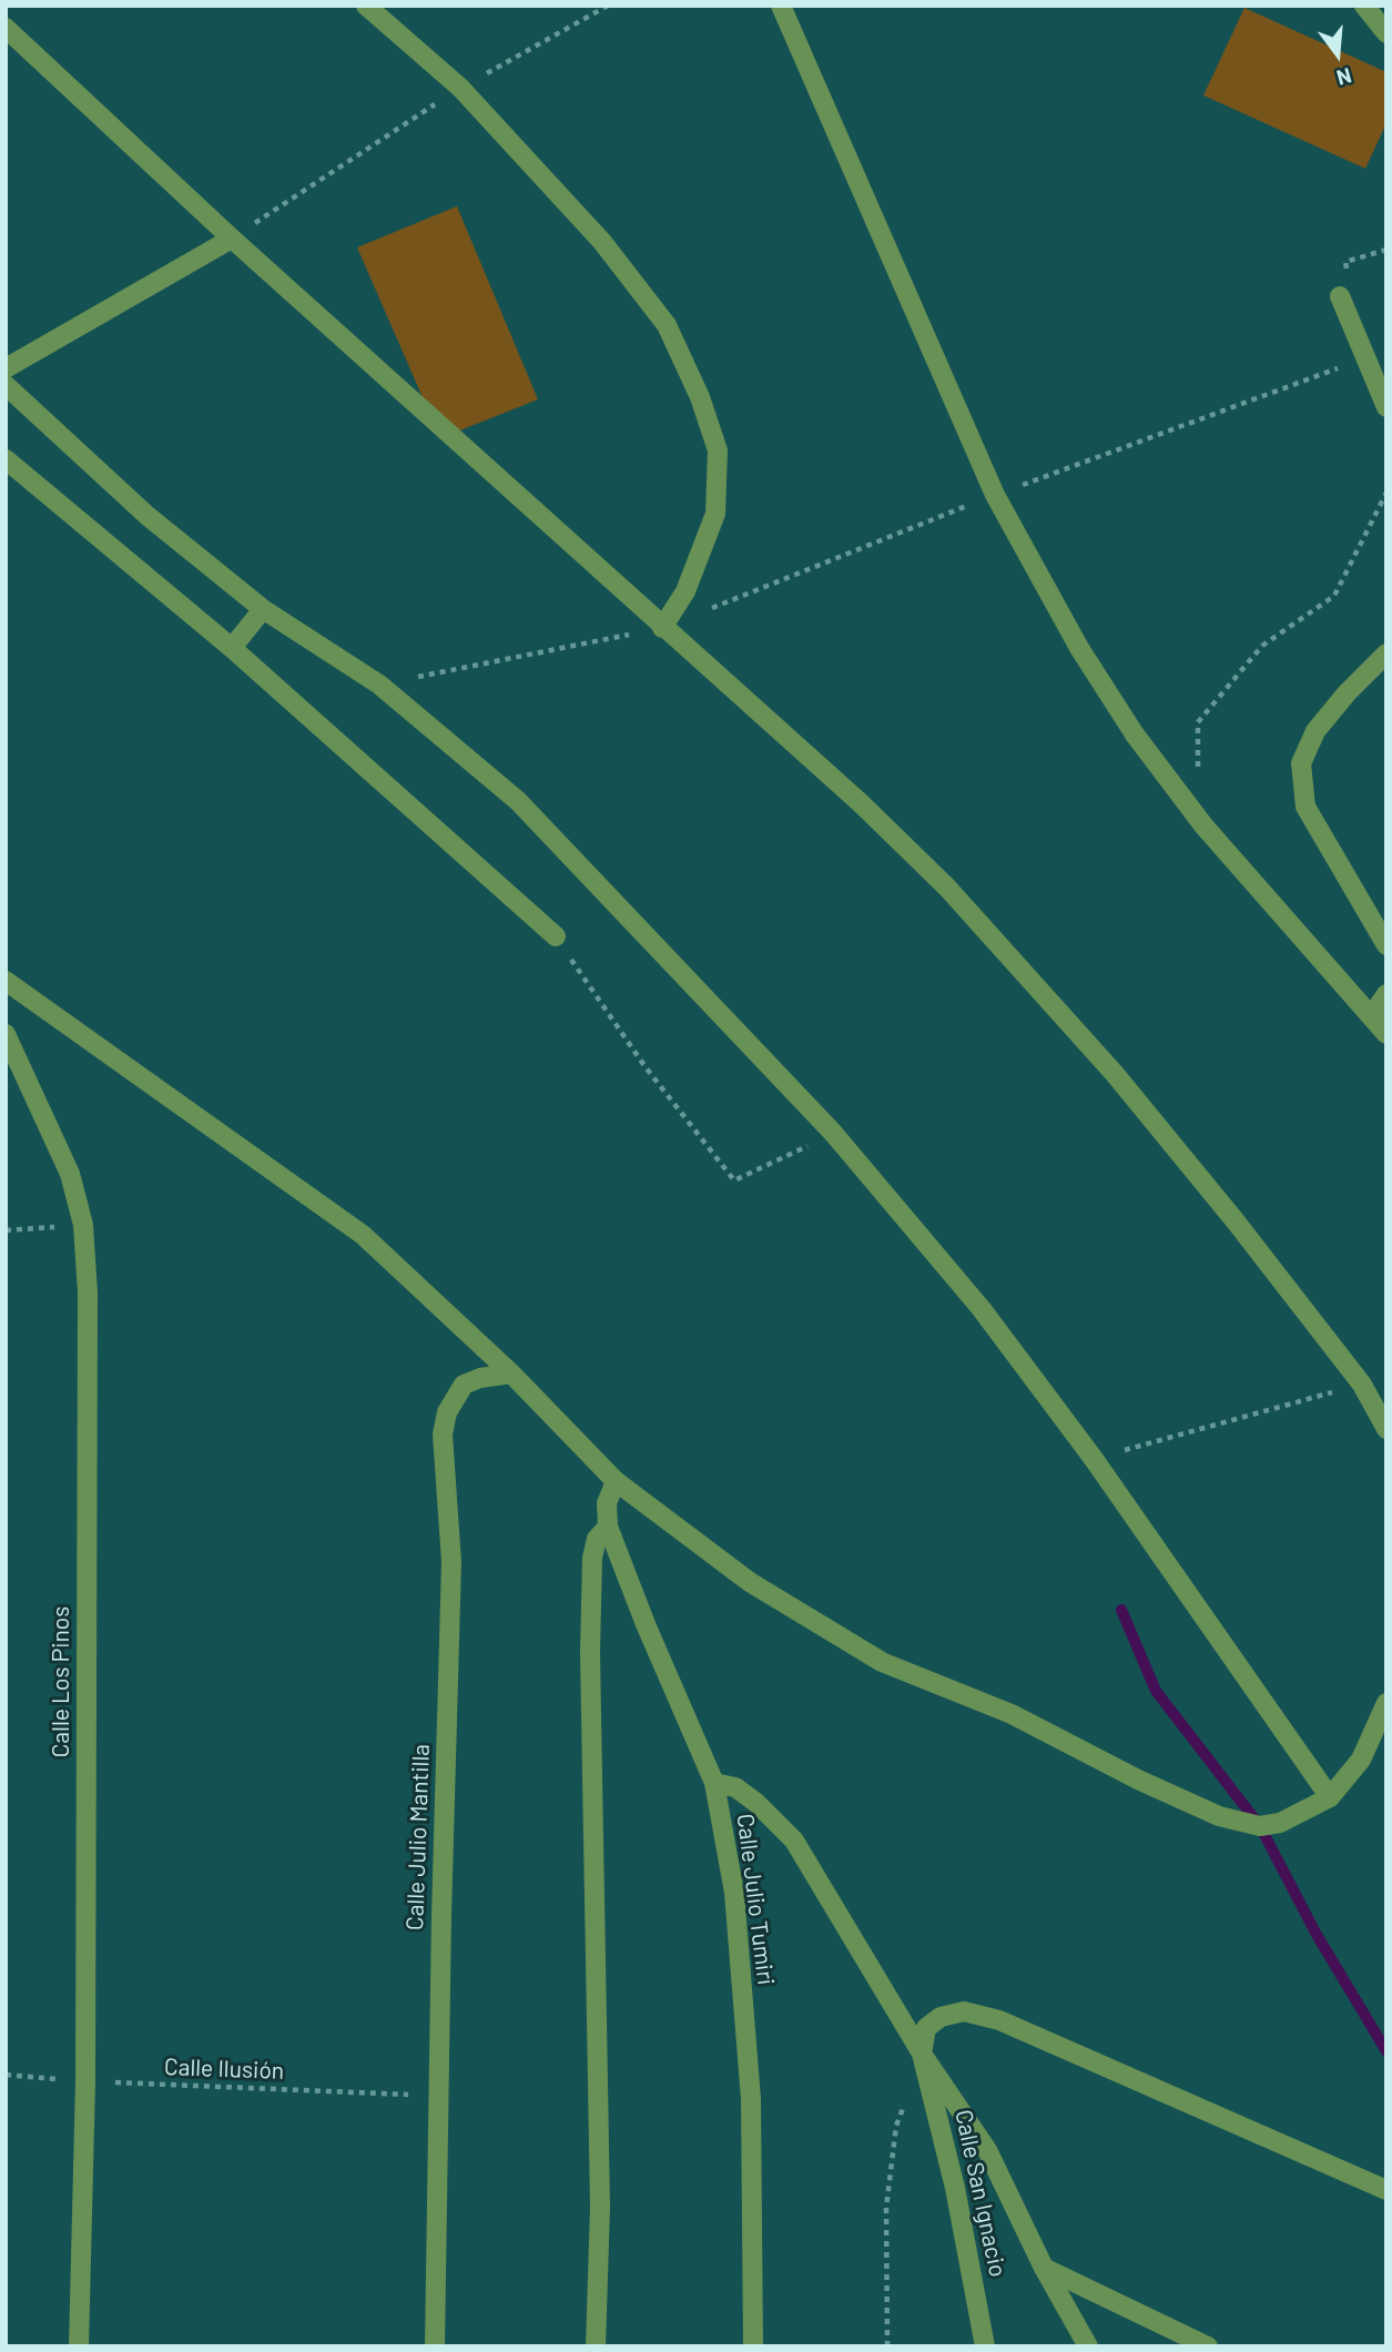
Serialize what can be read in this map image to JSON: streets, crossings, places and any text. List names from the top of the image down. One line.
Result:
{"streets":{"street":["Calle Los Pinos","Calle Julio Mantilla","Calle Julio Tumiri","Calle San Ignacio"],"path":["Calle Ilusión"]},"crossings":[["Calle Los Pinos","Calle Ilusión"],["Calle Julio Mantilla","Calle Ilusión"]],"north":"bottom"}
